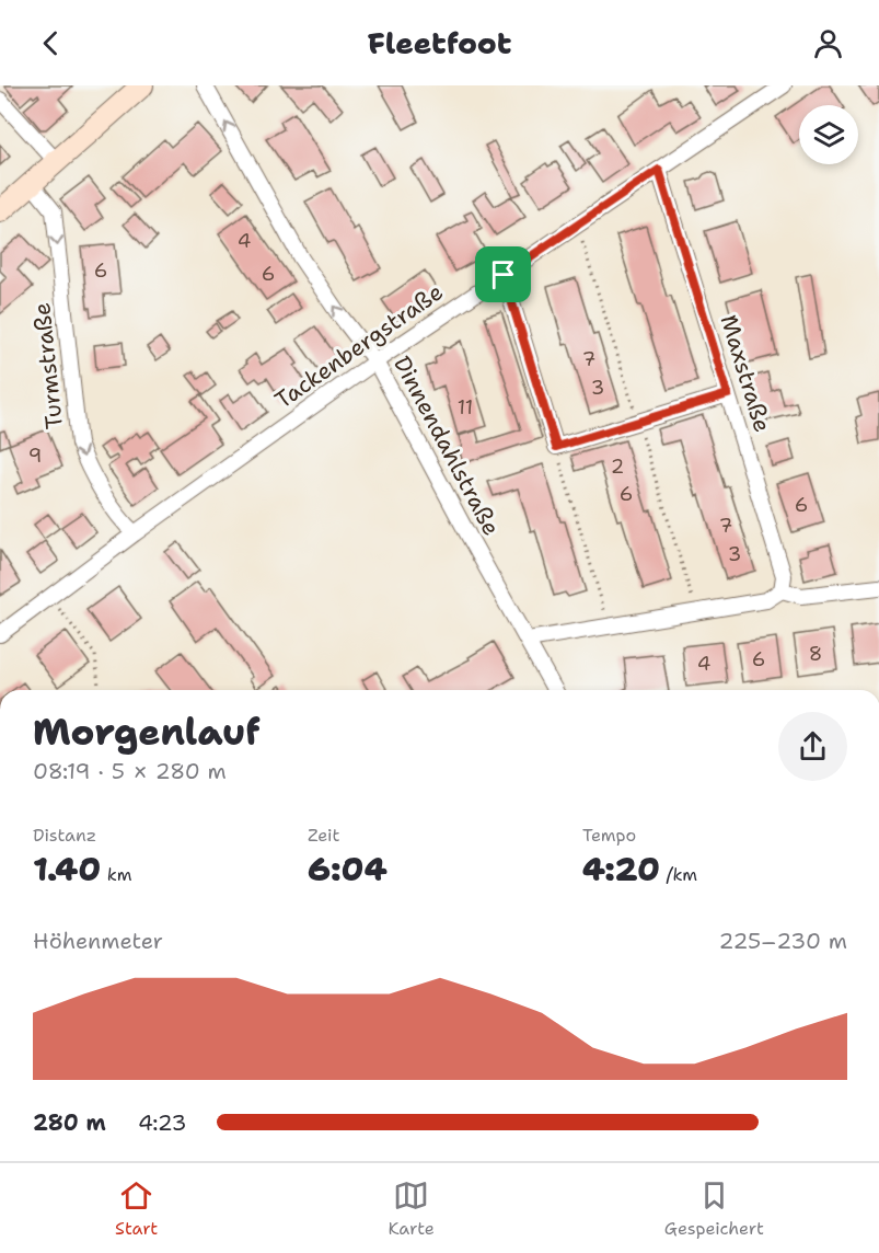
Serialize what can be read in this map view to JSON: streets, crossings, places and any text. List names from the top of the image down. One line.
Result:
{"streets":{"street":["Tackenbergstraße","Turmstraße","Maxstraße","Dinnendahlstraße"]},"crossings":[["Tackenbergstraße","Turmstraße"],["Tackenbergstraße","Maxstraße"],["Tackenbergstraße","Dinnendahlstraße"]],"one_way":["Turmstraße","Dinnendahlstraße"],"house_numbers":["4","6","6","7","3","11","9","2","6","6","7","3","8","6","4"],"page":{"header":"Fleetfoot","heading":["Morgenlauf","08:19 · 5 × 280 m"],"stats":[["Distanz","1.40 km"],["Zeit","6:04"],["Tempo","4:20 /km"]],"chart":["Höhenmeter","225–230 m"],"list":[{"name":"280 m","note":"4:23"}],"tabs":["Start","Karte","Gespeichert"]}}
